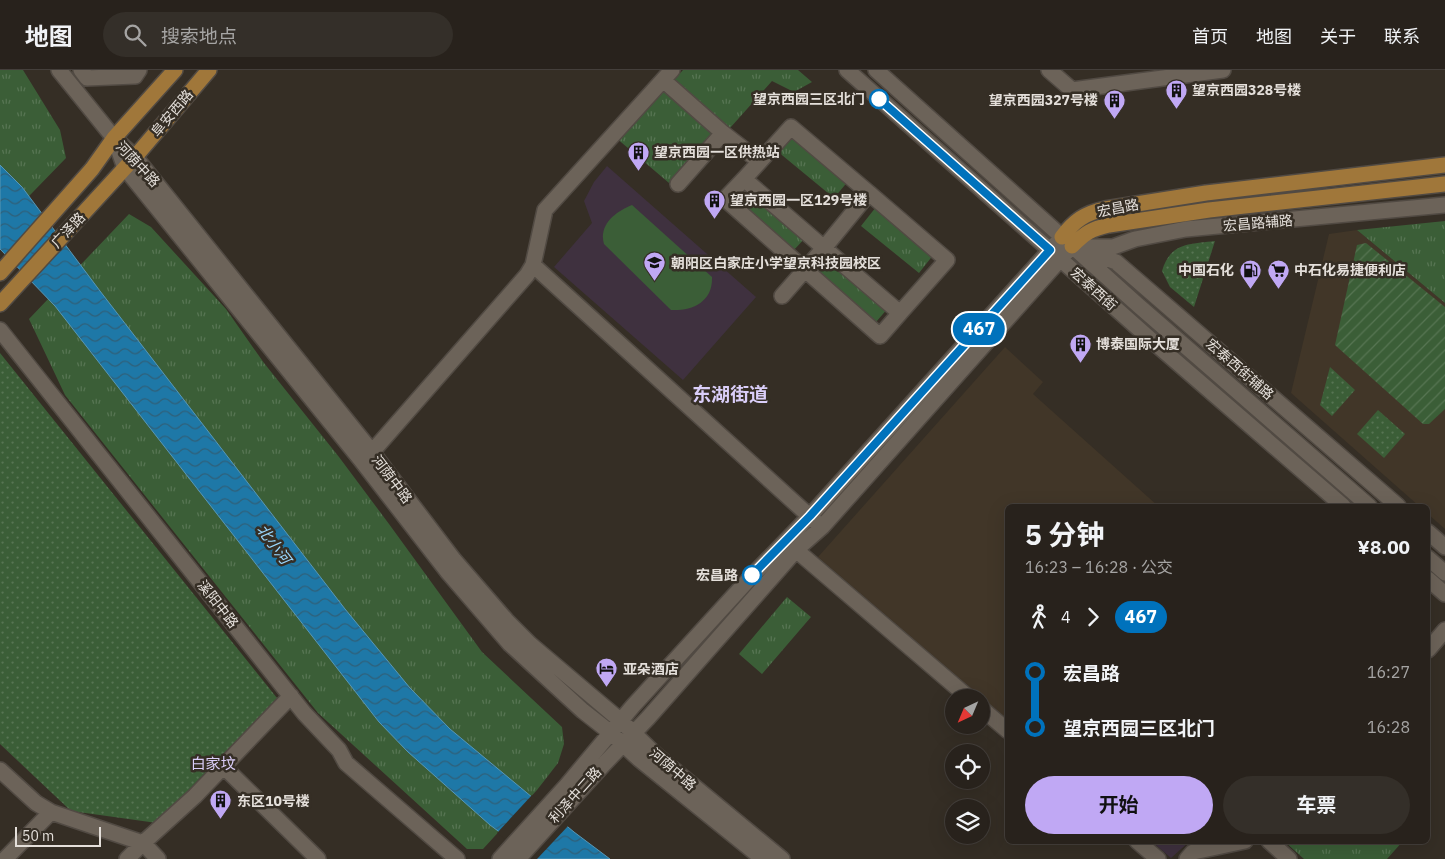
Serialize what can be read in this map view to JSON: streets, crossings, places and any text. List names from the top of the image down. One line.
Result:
{"streets":{"main road":["阜安西路","宏昌路","广泽路"],"street":["河荫中路","宏昌路辅路","宏泰西街","宏泰西街辅路","溪阳中路","利泽中二路"]},"crossings":[["阜安西路","河荫中路"],["阜安西路","广泽路"],["河荫中路","宏昌路"],["河荫中路","广泽路"],["河荫中路","利泽中二路"],["宏昌路","宏昌路辅路"],["宏昌路","宏泰西街"],["宏昌路","宏泰西街辅路"],["宏昌路","利泽中二路"],["宏昌路辅路","宏泰西街"],["宏昌路辅路","宏泰西街辅路"],["宏泰西街","宏泰西街辅路"]],"districts":["东湖街道","白家坟"],"water":["北小河"],"places":{"other":["望京西园三区北门","宏昌路"],"building":["望京西园328号楼","望京西园327号楼","望京西园一区供热站","望京西园一区129号楼","博泰国际大厦","东区10号楼"],"school or university":["朝阳区白家庄小学望京科技园校区"],"fuel station":["中国石化"],"supermarket":["中石化易捷便利店"],"hotel":["亚朵酒店"]},"lines":["bus line 467"],"scale_bar":"50 m","north":"bottom left","page":{"header":"地图","search":"搜索地点","nav":["首页","地图","关于","联系"],"on_map":"467","heading":["5 分钟","16:23 – 16:28 · 公交","¥8.00"],"legs":["4","467"],"list":[{"name":"宏昌路","value":"16:27"},{"name":"望京西园三区北门","value":"16:28"}],"buttons":["开始","车票"],"scale":"50 m"}}
